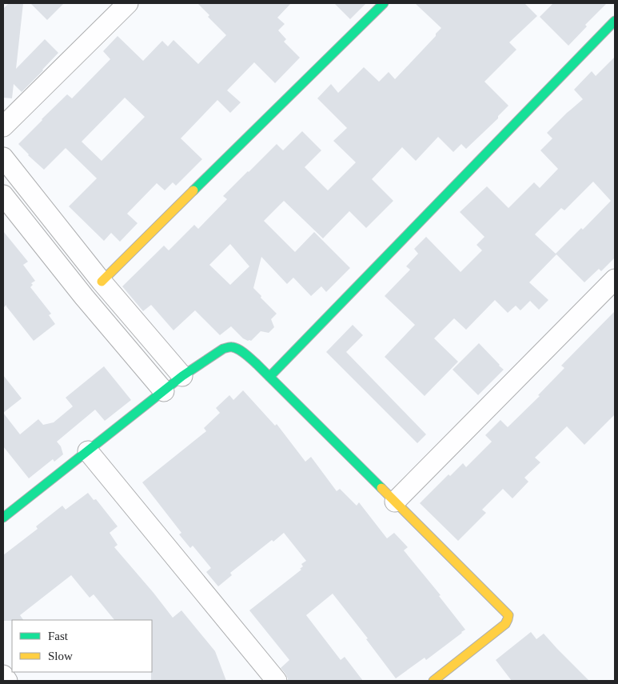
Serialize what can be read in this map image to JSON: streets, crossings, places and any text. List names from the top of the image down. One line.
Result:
{"legend":["Fast","Slow"]}
